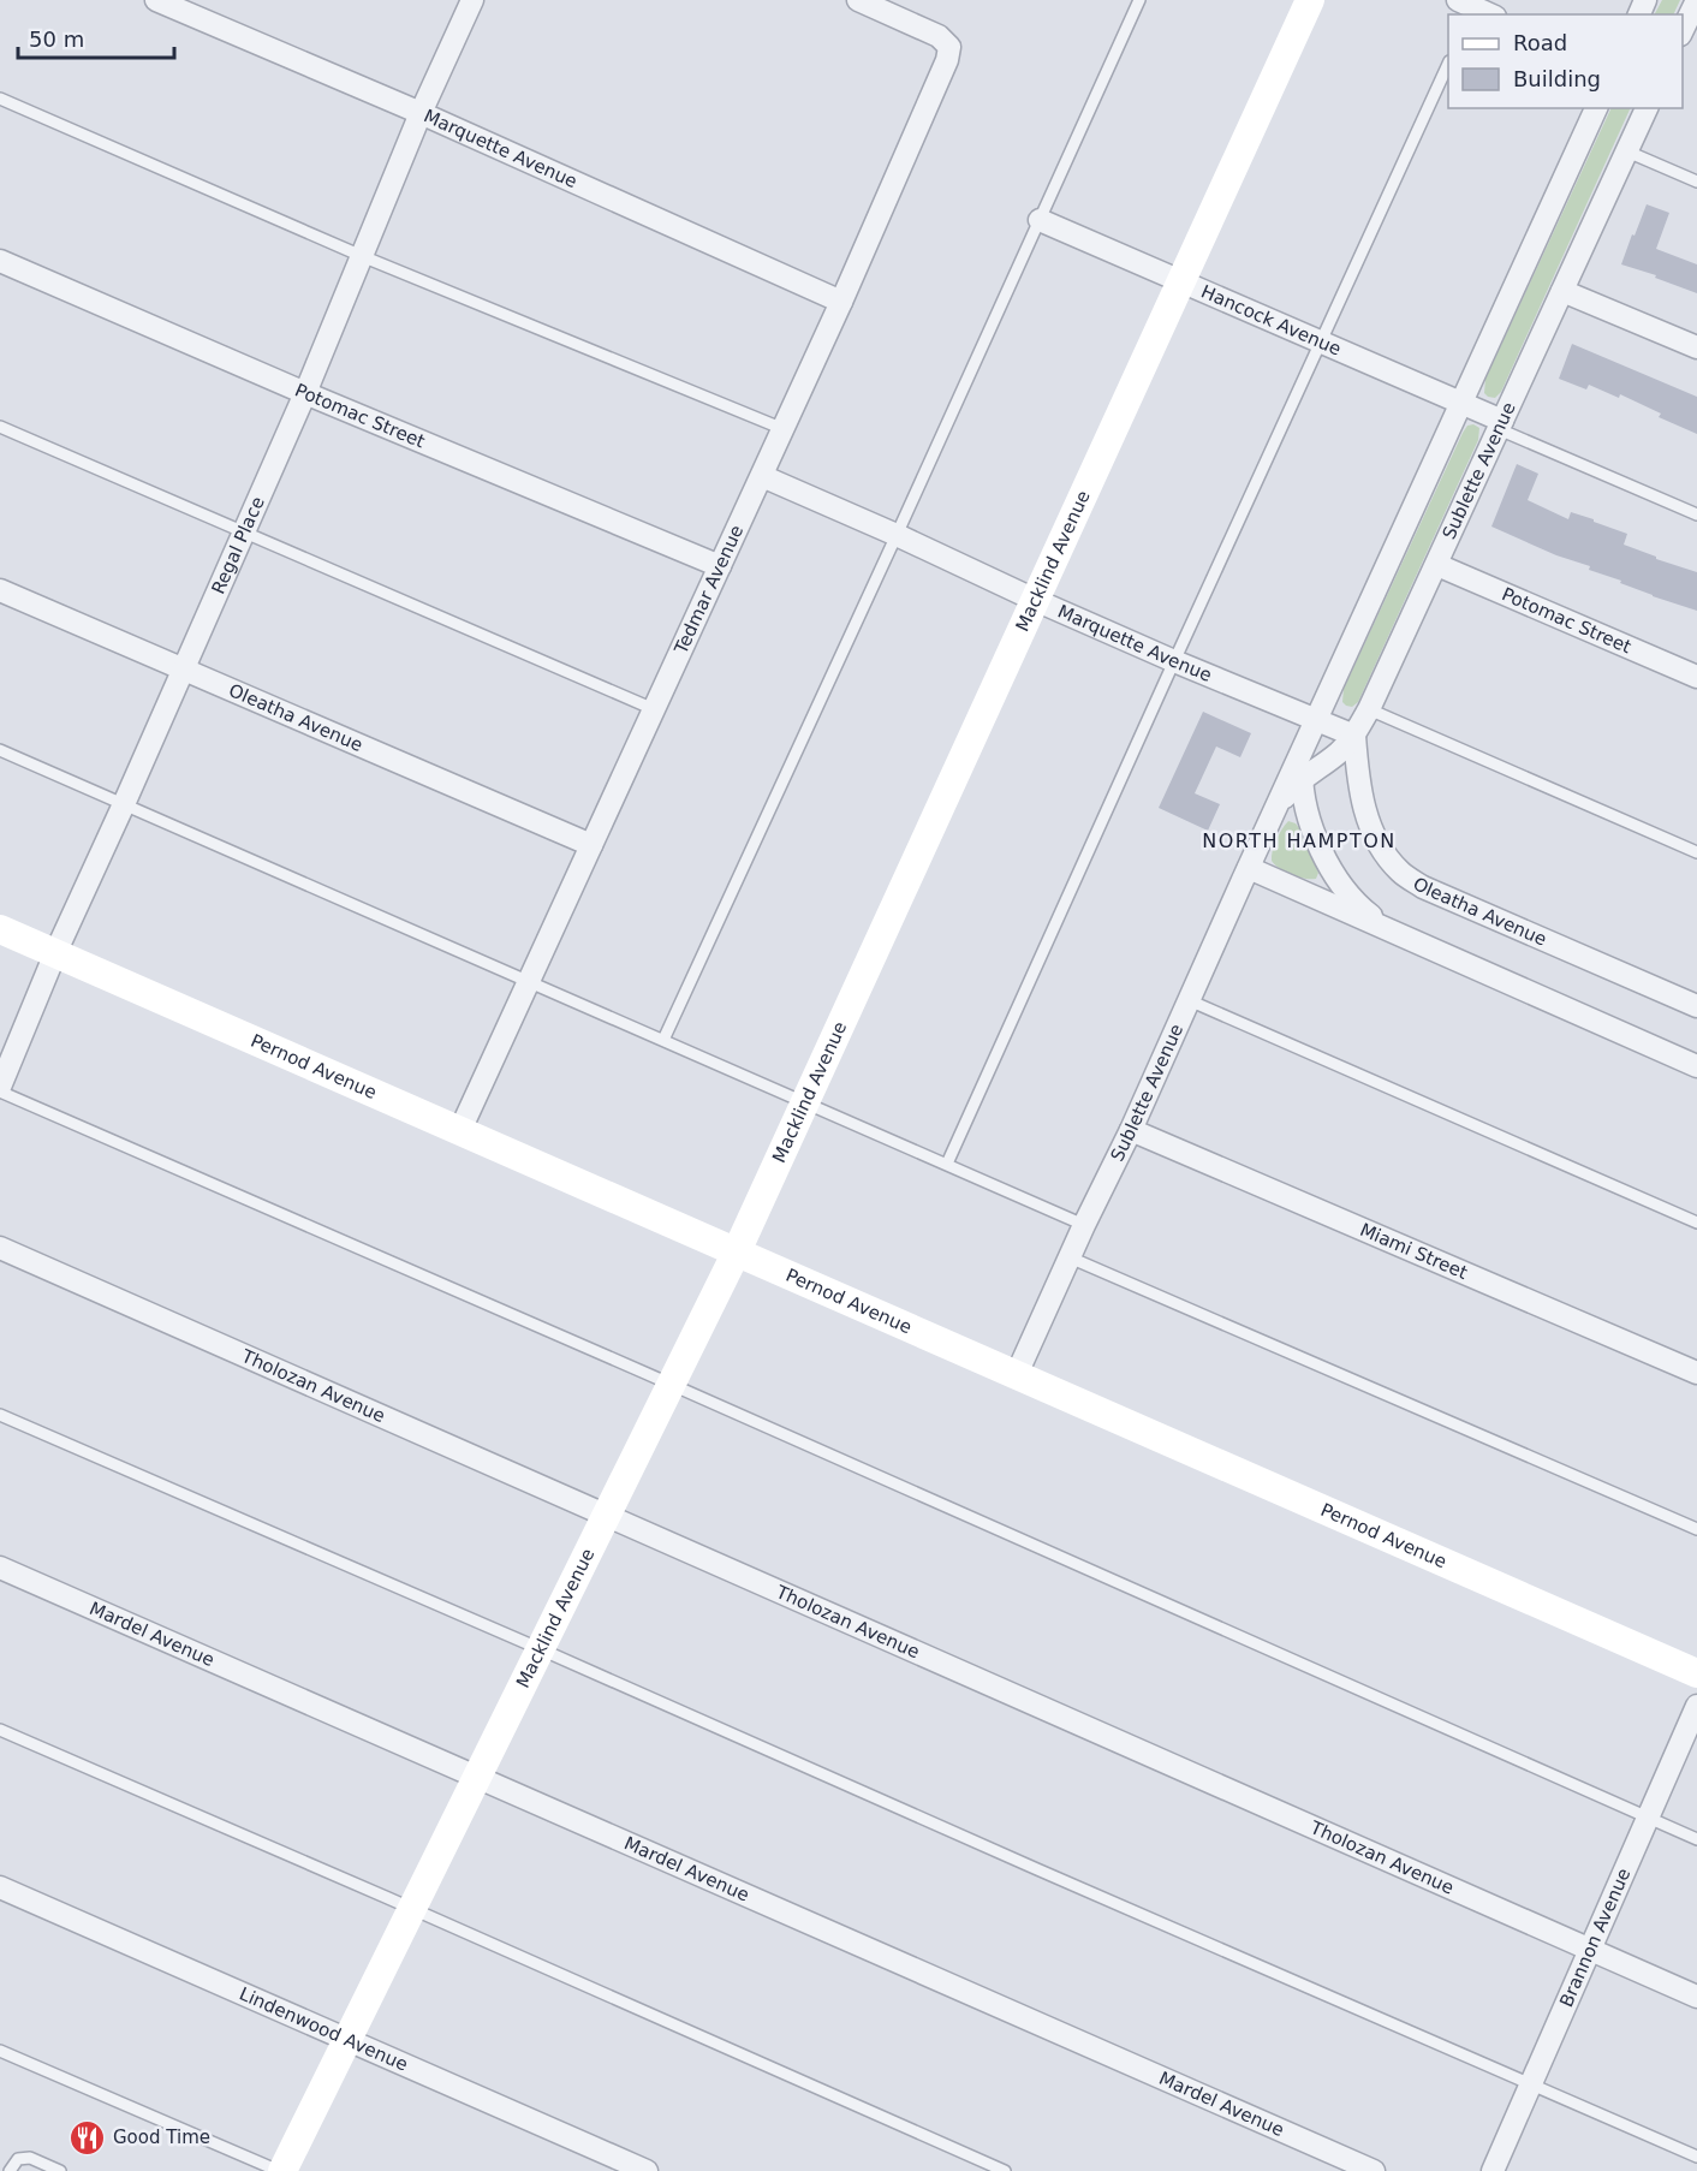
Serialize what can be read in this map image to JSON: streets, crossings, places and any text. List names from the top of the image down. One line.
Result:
{"streets":{"street":["Marquette Avenue","Hancock Avenue","Potomac Street","Sublette Avenue","Regal Place","Macklind Avenue","Tedmar Avenue","Oleatha Avenue","Pernod Avenue","Miami Street","Tholozan Avenue","Mardel Avenue","Brannon Avenue","Lindenwood Avenue"]},"crossings":[["Marquette Avenue","Sublette Avenue"],["Marquette Avenue","Regal Place"],["Marquette Avenue","Macklind Avenue"],["Marquette Avenue","Tedmar Avenue"],["Marquette Avenue","Oleatha Avenue"],["Hancock Avenue","Sublette Avenue"],["Hancock Avenue","Macklind Avenue"],["Potomac Street","Sublette Avenue"],["Potomac Street","Regal Place"],["Potomac Street","Tedmar Avenue"],["Sublette Avenue","Oleatha Avenue"],["Sublette Avenue","Pernod Avenue"],["Sublette Avenue","Miami Street"],["Regal Place","Oleatha Avenue"],["Regal Place","Pernod Avenue"],["Macklind Avenue","Pernod Avenue"],["Macklind Avenue","Tholozan Avenue"],["Macklind Avenue","Mardel Avenue"],["Macklind Avenue","Lindenwood Avenue"],["Tedmar Avenue","Oleatha Avenue"],["Tedmar Avenue","Pernod Avenue"],["Tholozan Avenue","Brannon Avenue"]],"districts":["NORTH HAMPTON"],"places":{"restaurant":["Good Time"]},"legend":["Road","Building"],"scale_bar":"50 m"}
